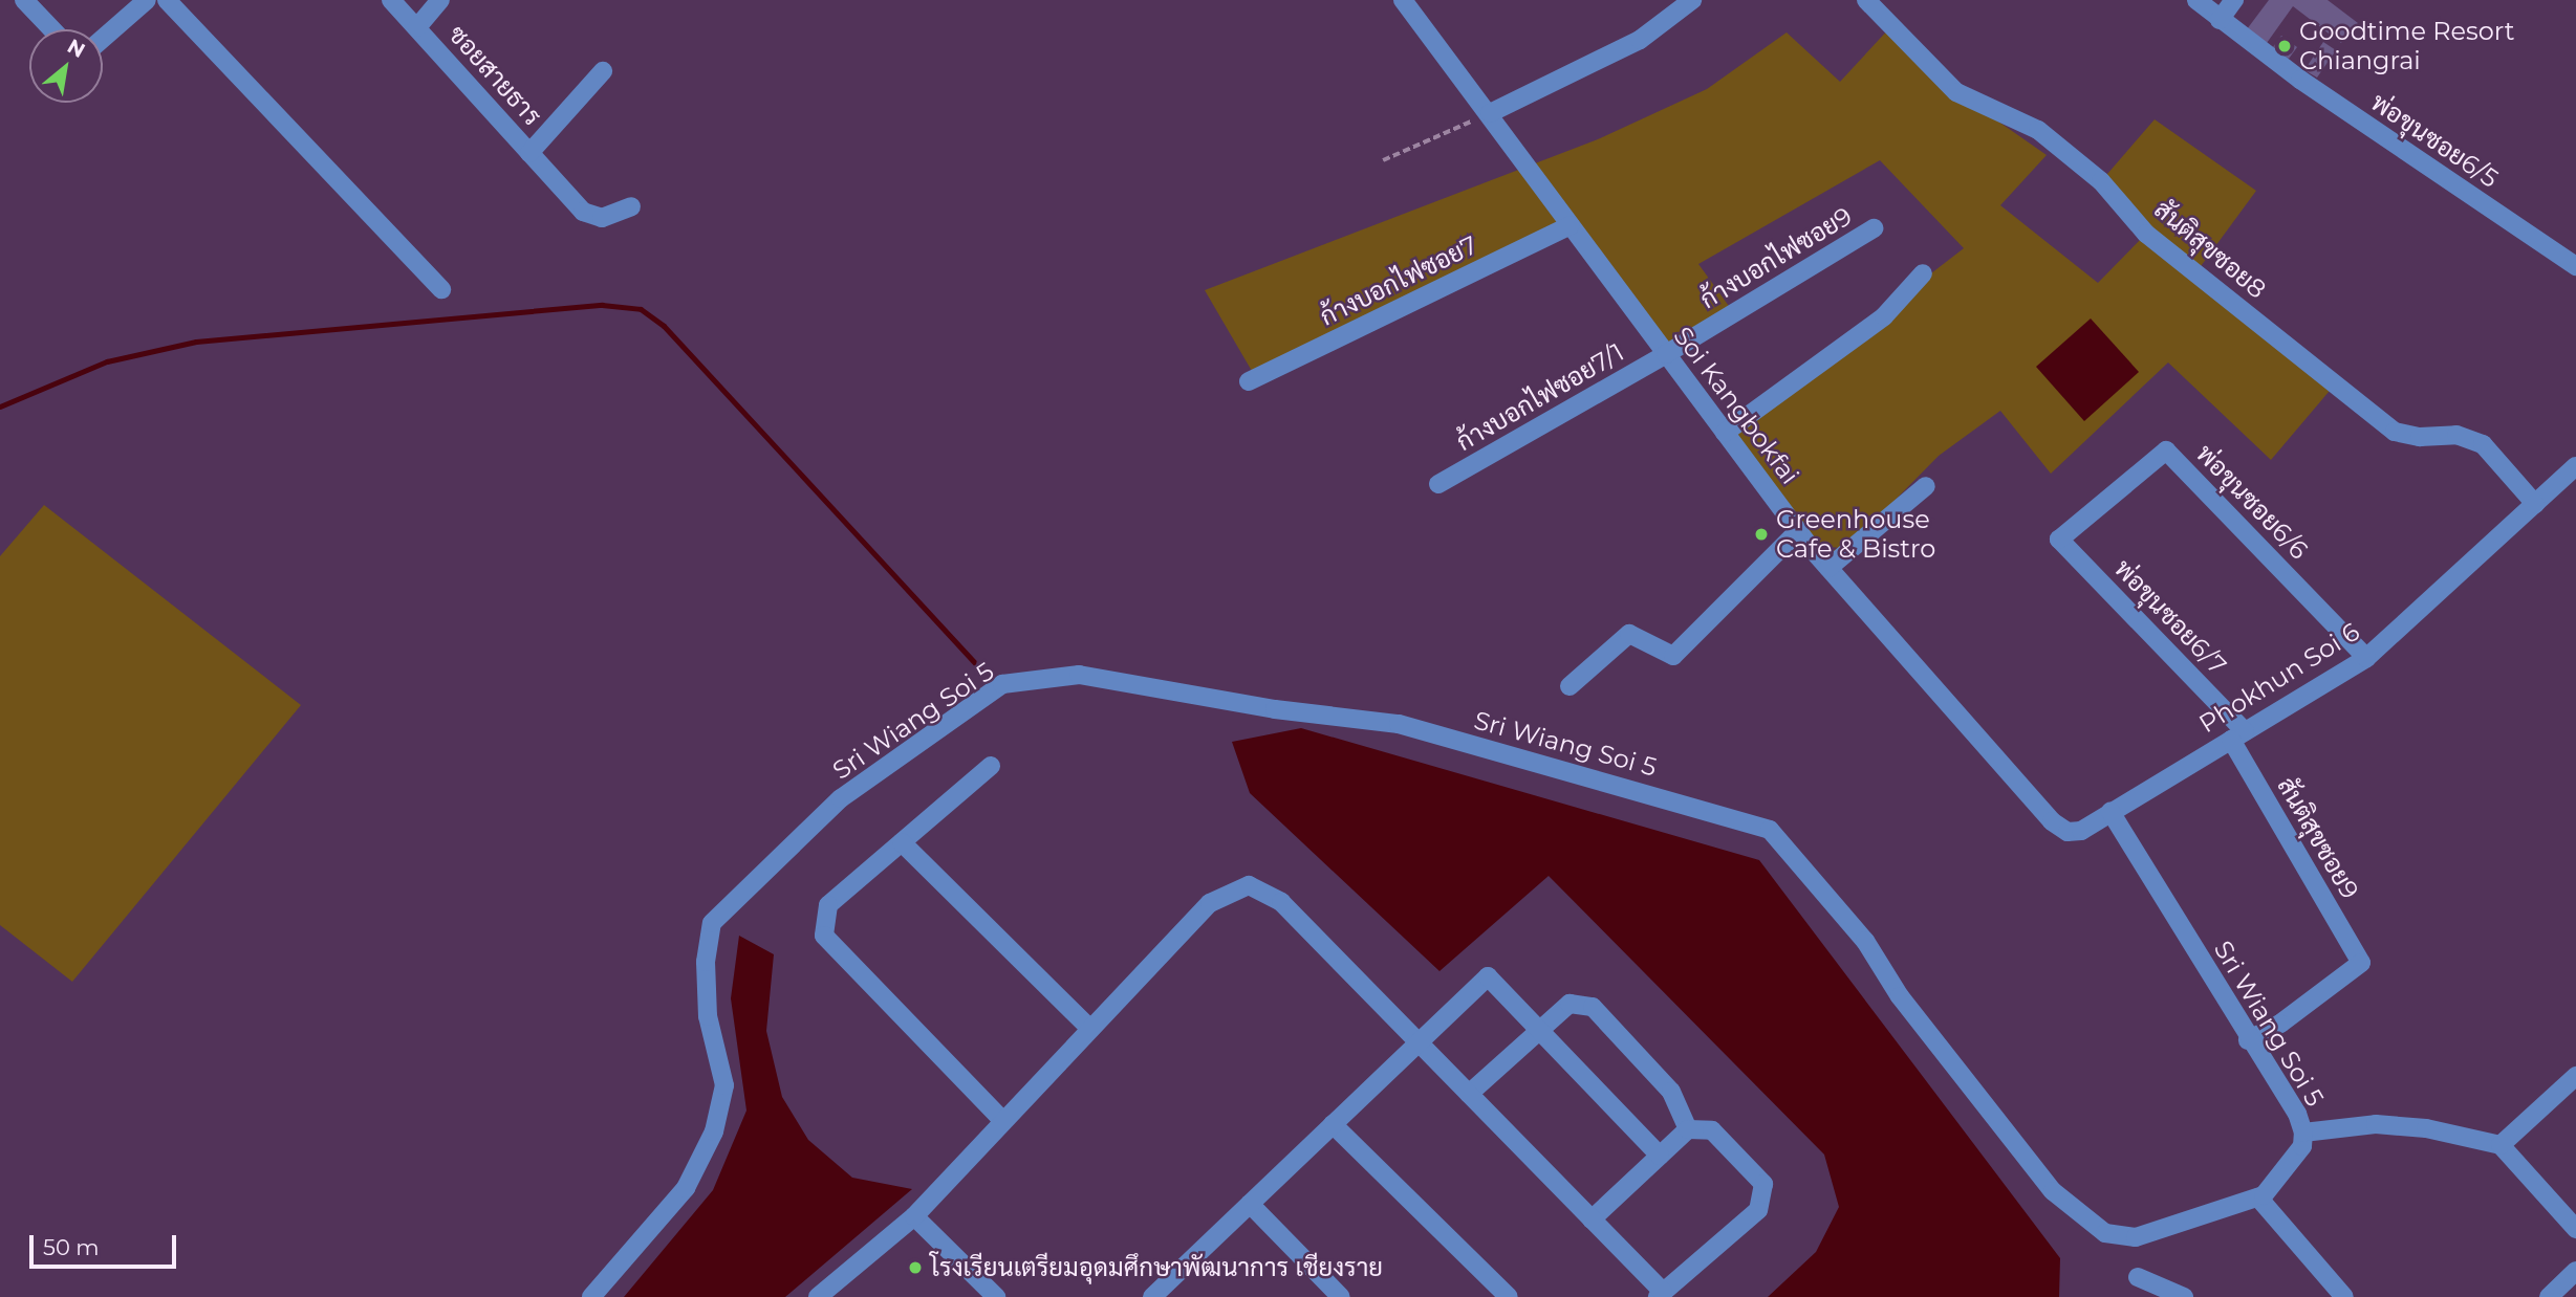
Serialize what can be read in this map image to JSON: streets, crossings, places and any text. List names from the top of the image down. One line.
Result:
{"streets":{"street":["ซอยสายธาร","พ่อขุนซอย6/5","สันติสุขซอย8","ก้างบอกไฟซอย9","ก้างบอกไฟซอย7","ก้างบอกไฟซอย7/1","Soi Kangbokfai","พ่อขุนซอย6/6","พ่อขุนซอย6/7","Phokhun Soi 6","Sri Wiang Soi 5","สันติสุขซอย9"]},"crossings":[["สันติสุขซอย8","Phokhun Soi 6"],["ก้างบอกไฟซอย9","ก้างบอกไฟซอย7/1"],["ก้างบอกไฟซอย9","Soi Kangbokfai"],["ก้างบอกไฟซอย7","Soi Kangbokfai"],["ก้างบอกไฟซอย7/1","Soi Kangbokfai"],["Soi Kangbokfai","Phokhun Soi 6"],["พ่อขุนซอย6/6","พ่อขุนซอย6/7"],["พ่อขุนซอย6/6","Phokhun Soi 6"],["พ่อขุนซอย6/7","Phokhun Soi 6"],["พ่อขุนซอย6/7","สันติสุขซอย9"],["Phokhun Soi 6","Sri Wiang Soi 5"],["Phokhun Soi 6","สันติสุขซอย9"],["Sri Wiang Soi 5","สันติสุขซอย9"]],"places":["Goodtime Resort Chiangrai","Greenhouse Cafe & Bistro","โรงเรียนเตรียมอุดมศึกษาพัฒนาการ เชียงราย"],"scale_bar":"50 m","north":"top right"}
